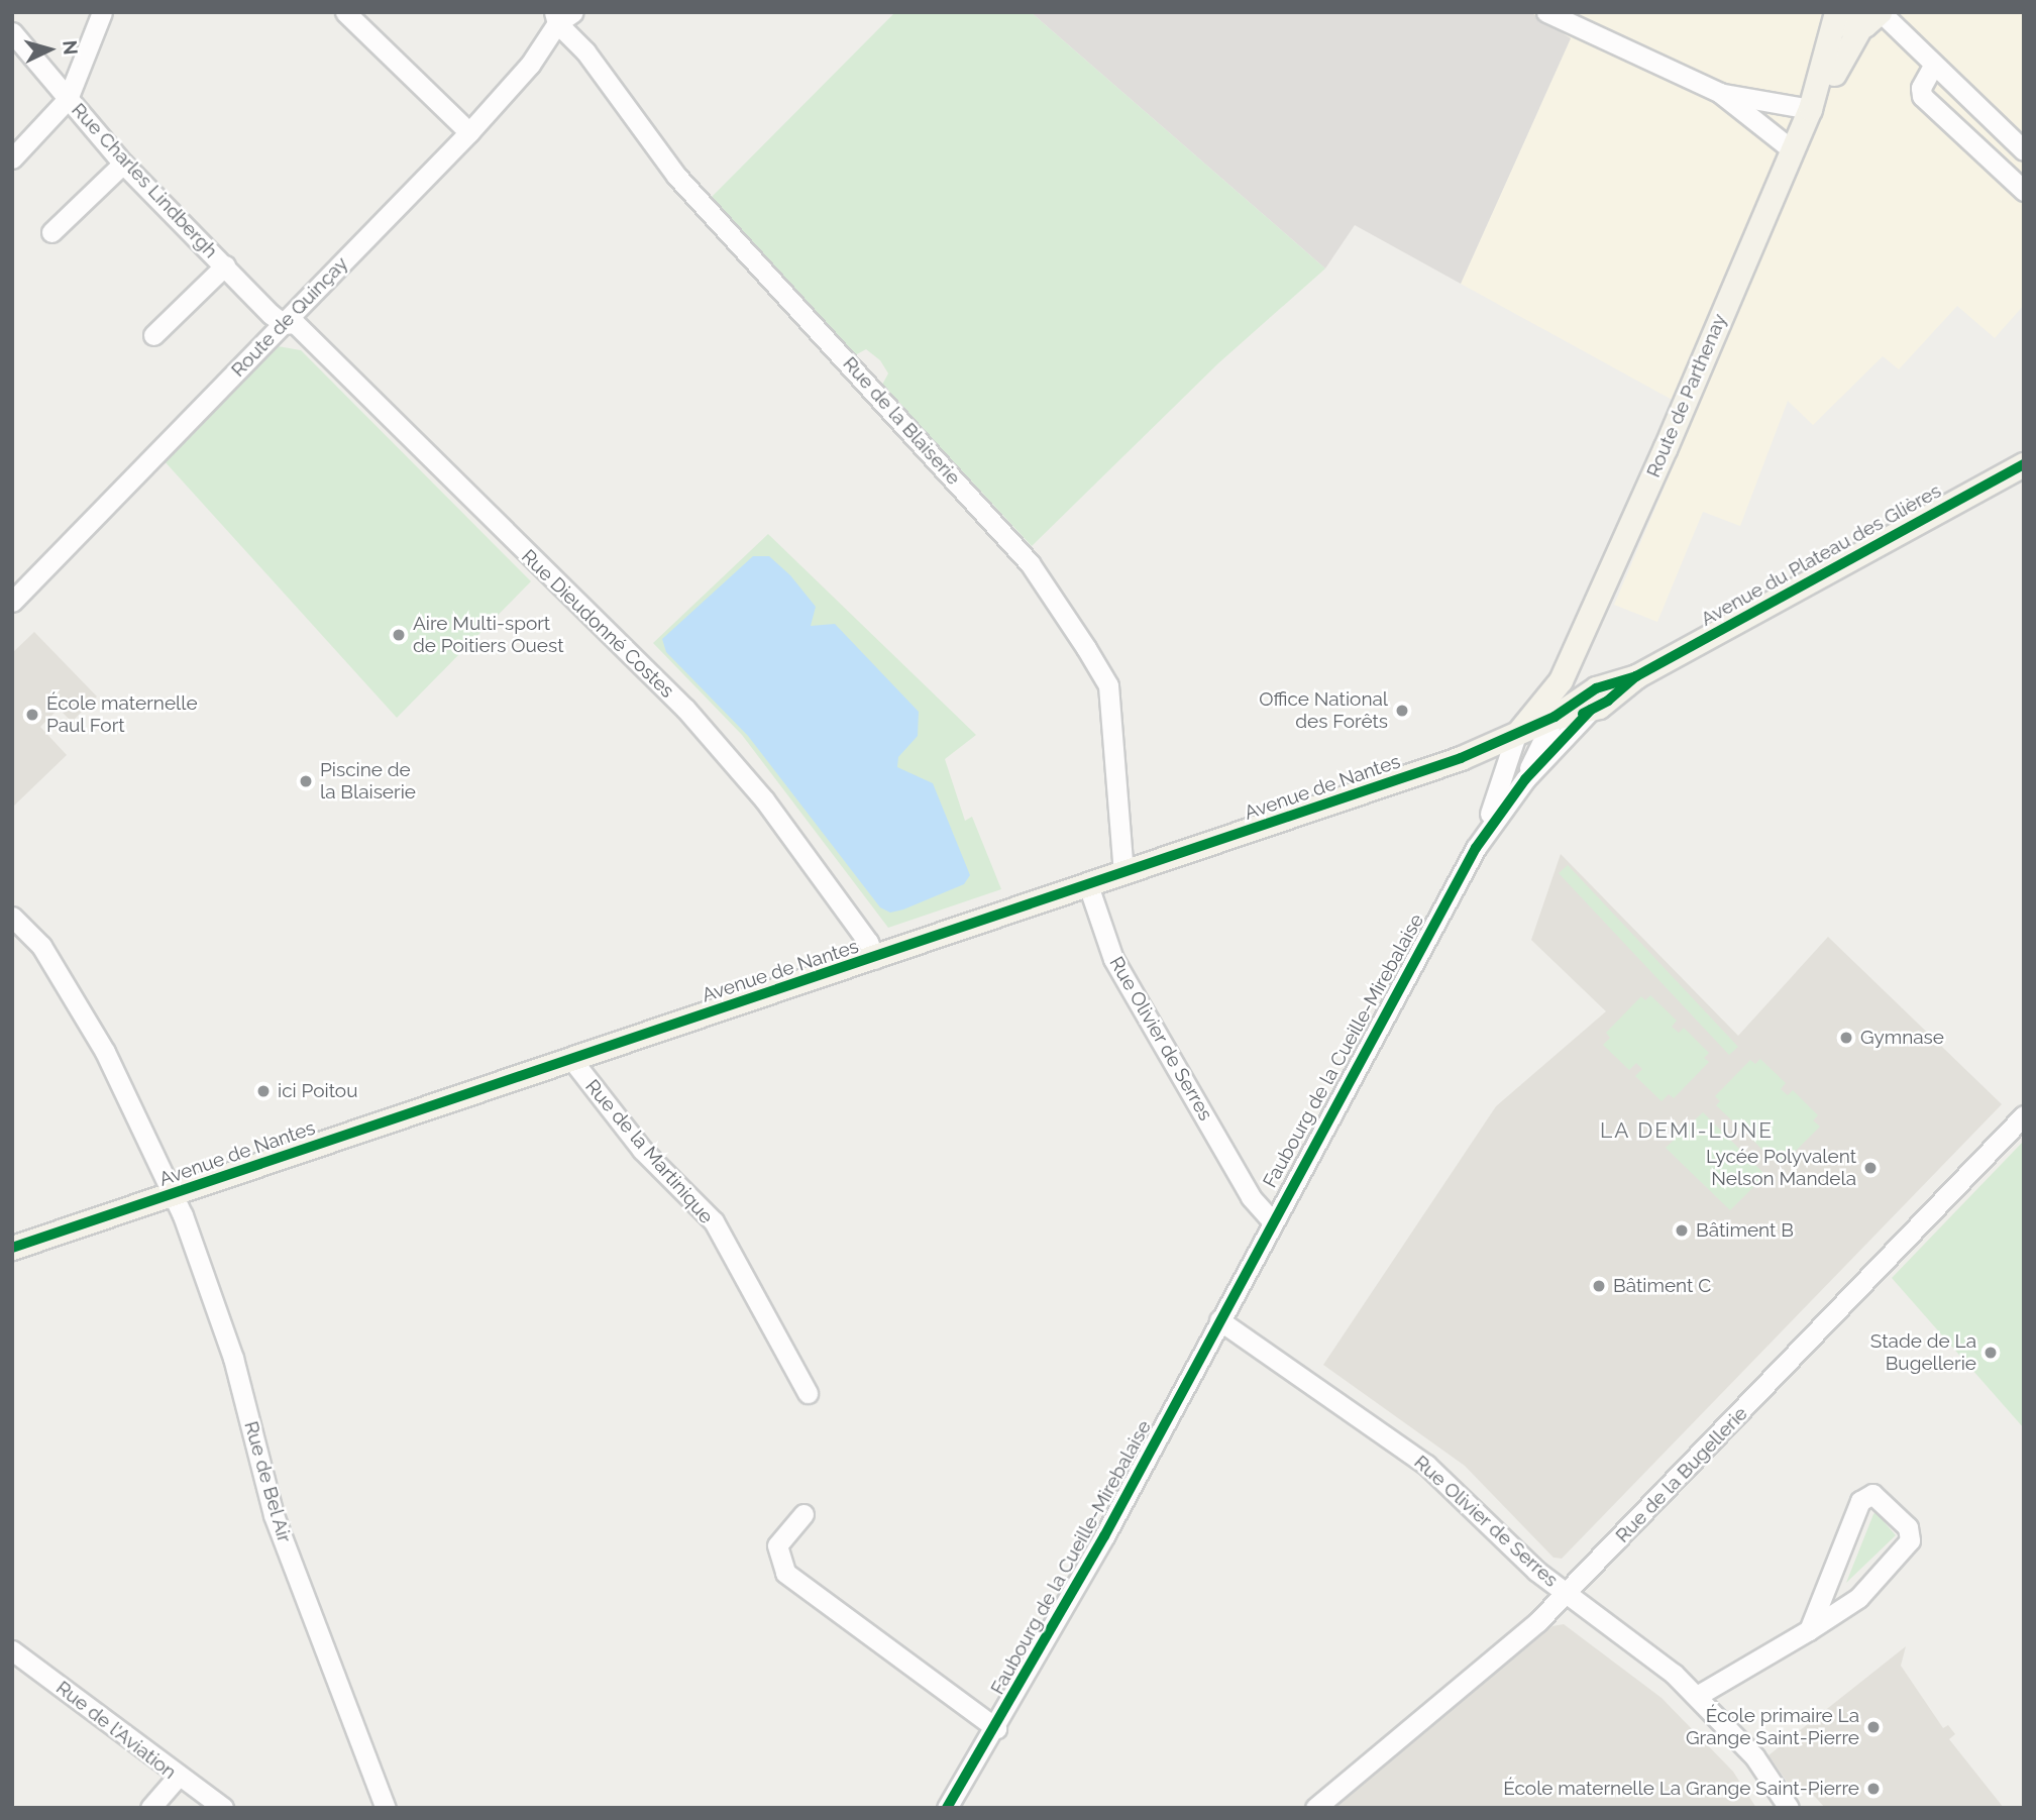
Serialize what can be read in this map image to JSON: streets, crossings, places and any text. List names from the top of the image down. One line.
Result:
{"streets":{"main road":["Route de Parthenay","Avenue du Plateau des Glières","Avenue de Nantes"],"street":["Rue Charles Lindbergh","Route de Quinçay","Rue de la Blaiserie","Rue Dieudonné Costes","Rue Olivier de Serres","Faubourg de la Cueille-Mirebalaise","Rue de la Martinique","Rue de la Bugellerie","Rue de Bel Air","Rue de l'Aviation"]},"crossings":[["Rue Charles Lindbergh","Route de Quinçay"],["Rue Charles Lindbergh","Rue Dieudonné Costes"],["Route de Quinçay","Rue de la Blaiserie"],["Route de Quinçay","Rue Dieudonné Costes"],["Route de Parthenay","Avenue du Plateau des Glières"],["Route de Parthenay","Avenue de Nantes"],["Rue de la Blaiserie","Avenue de Nantes"],["Avenue du Plateau des Glières","Avenue de Nantes"],["Rue Dieudonné Costes","Avenue de Nantes"],["Avenue de Nantes","Rue Olivier de Serres"],["Avenue de Nantes","Rue de la Martinique"],["Avenue de Nantes","Rue de Bel Air"],["Rue Olivier de Serres","Faubourg de la Cueille-Mirebalaise"],["Rue Olivier de Serres","Rue de la Bugellerie"]],"districts":["LA DEMI-LUNE"],"places":["Aire Multi-sport de Poitiers Ouest","Office National des Forêts","École maternelle Paul Fort","Piscine de la Blaiserie","Gymnase","ici Poitou","Lycée Polyvalent Nelson Mandela","Bâtiment B","Bâtiment C","Stade de La Bugellerie","École primaire La Grange Saint-Pierre","École maternelle La Grange Saint-Pierre"],"north":"right"}
